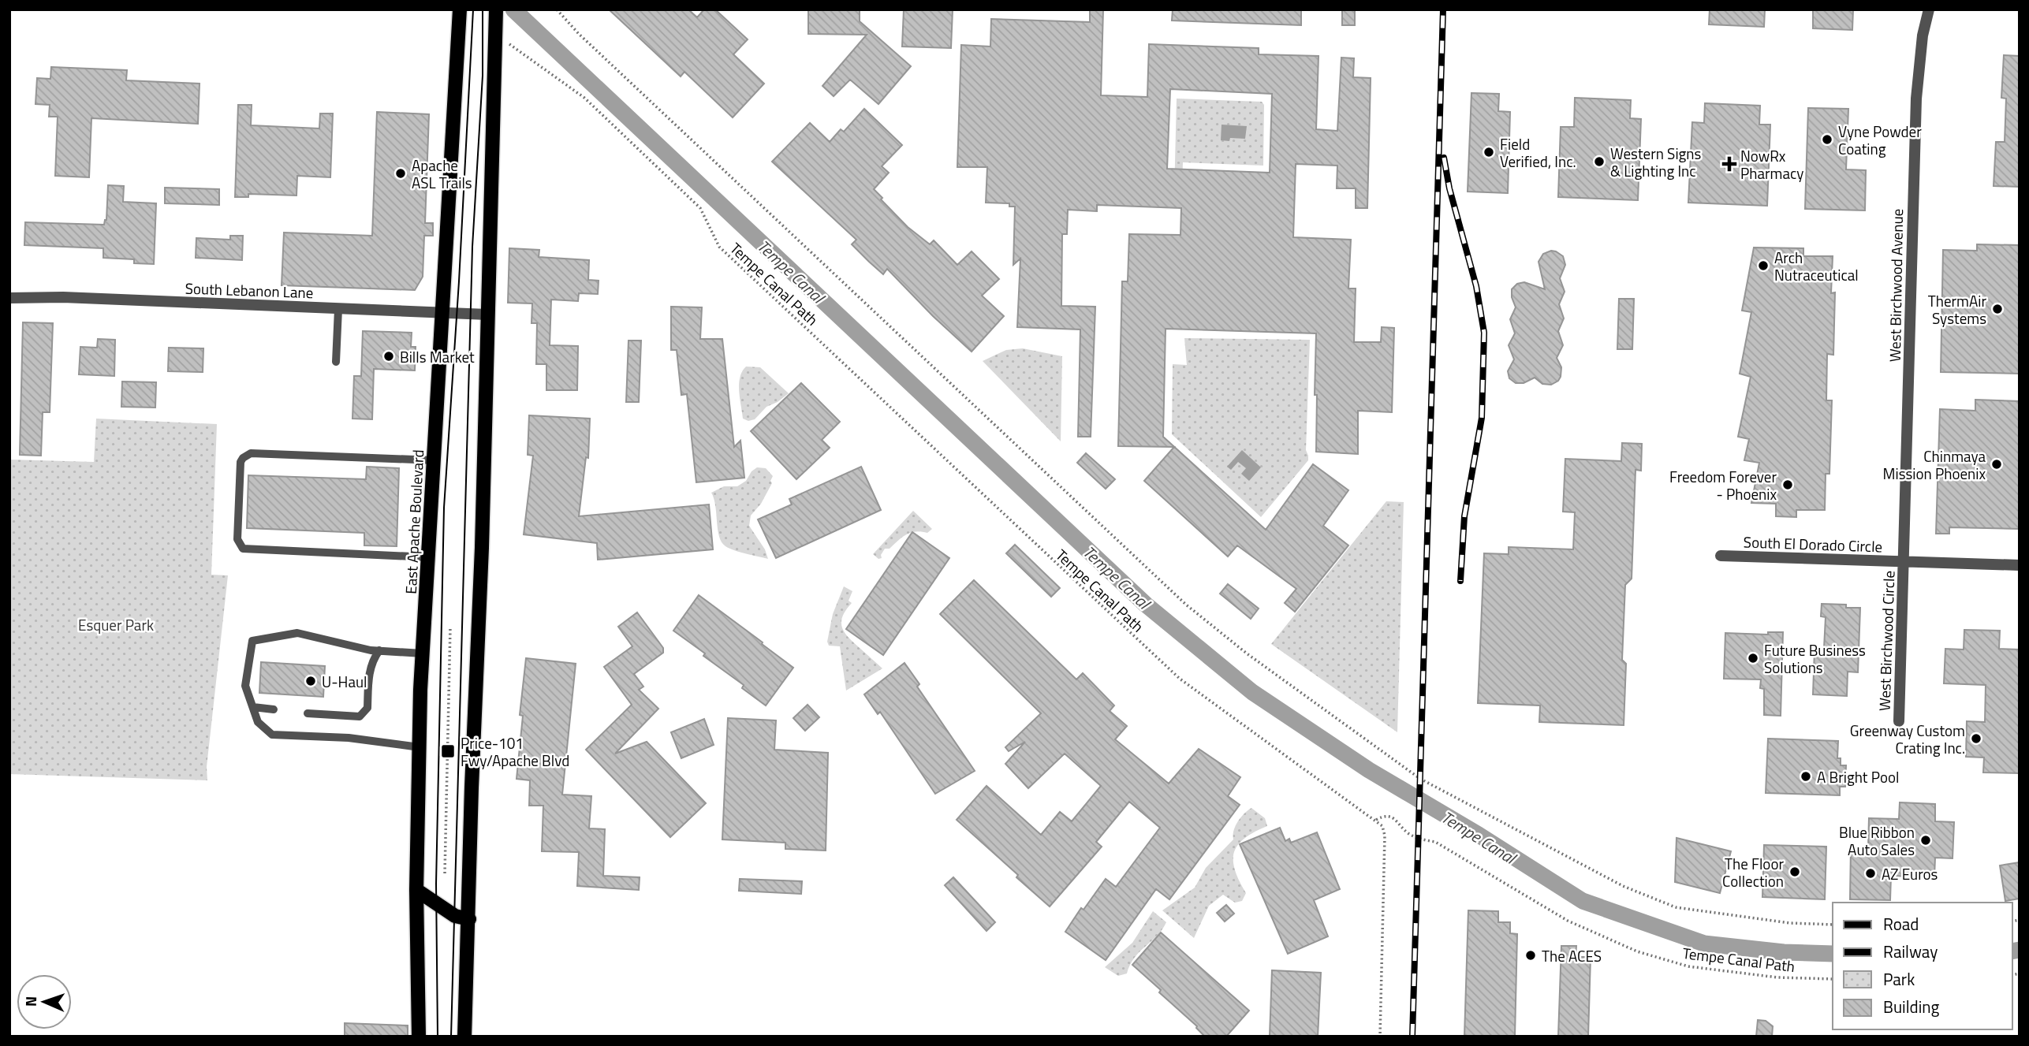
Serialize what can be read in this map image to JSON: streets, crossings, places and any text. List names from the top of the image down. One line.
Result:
{"streets":{"main road":["East Apache Boulevard"],"street":["West Birchwood Avenue","South Lebanon Lane","South El Dorado Circle","West Birchwood Circle"],"path":["Tempe Canal Path"]},"crossings":[["West Birchwood Avenue","South El Dorado Circle"],["West Birchwood Avenue","West Birchwood Circle"],["South Lebanon Lane","East Apache Boulevard"],["South El Dorado Circle","West Birchwood Circle"]],"water":["Tempe Canal"],"parks":["Esquer Park"],"places":{"other":["Vyne Powder Coating","Field Verified, Inc.","Western Signs & Lighting Inc","Apache ASL Trails","Arch Nutraceutical","ThermAir Systems","Bills Market","Chinmaya Mission Phoenix","Freedom Forever - Phoenix","Future Business Solutions","U-Haul","Greenway Custom Crating Inc.","A Bright Pool","Blue Ribbon Auto Sales","The Floor Collection","AZ Euros","The ACES"],"health":["NowRx Pharmacy"],"transit":["Price-101 Fwy/Apache Blvd"]},"legend":["Road","Railway","Park","Building"],"north":"left"}
